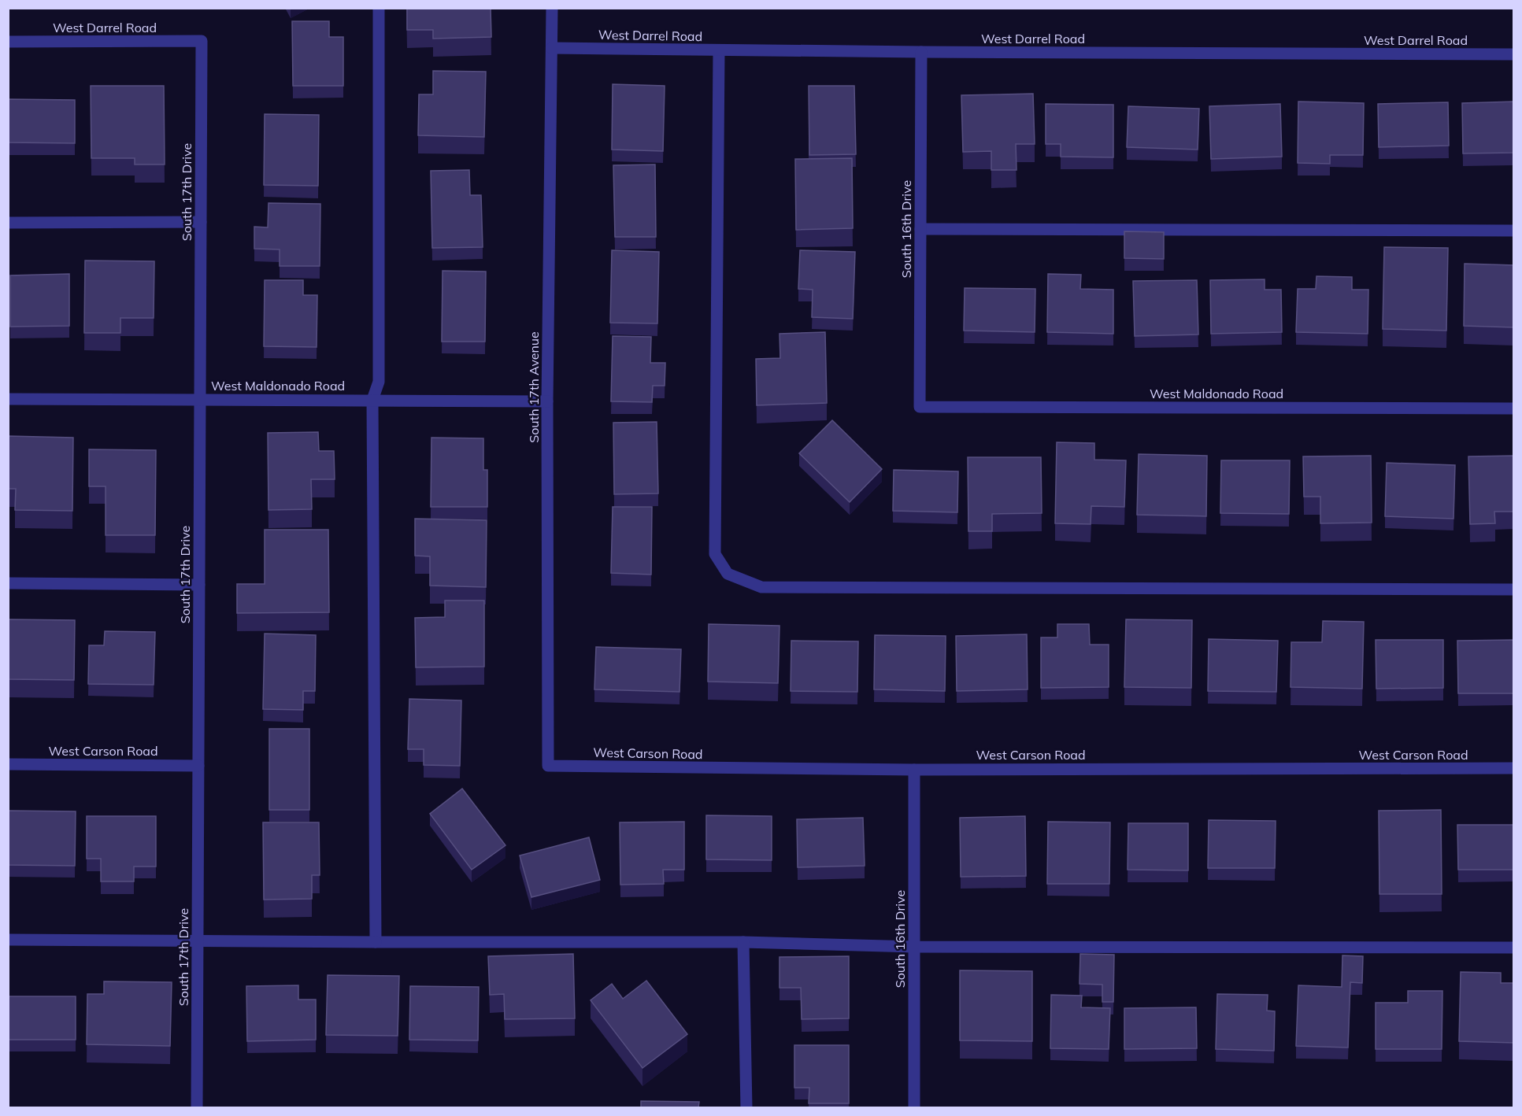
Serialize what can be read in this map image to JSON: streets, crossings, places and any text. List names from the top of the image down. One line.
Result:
{"streets":{"street":["West Darrel Road","South 17th Drive","South 16th Drive","West Maldonado Road","South 17th Avenue","West Carson Road"]},"crossings":[["West Darrel Road","South 17th Drive"],["West Darrel Road","South 16th Drive"],["West Darrel Road","South 17th Avenue"],["South 17th Drive","West Maldonado Road"],["South 17th Drive","West Carson Road"],["South 16th Drive","West Maldonado Road"],["South 16th Drive","West Carson Road"],["West Maldonado Road","South 17th Avenue"],["South 17th Avenue","West Carson Road"]]}
